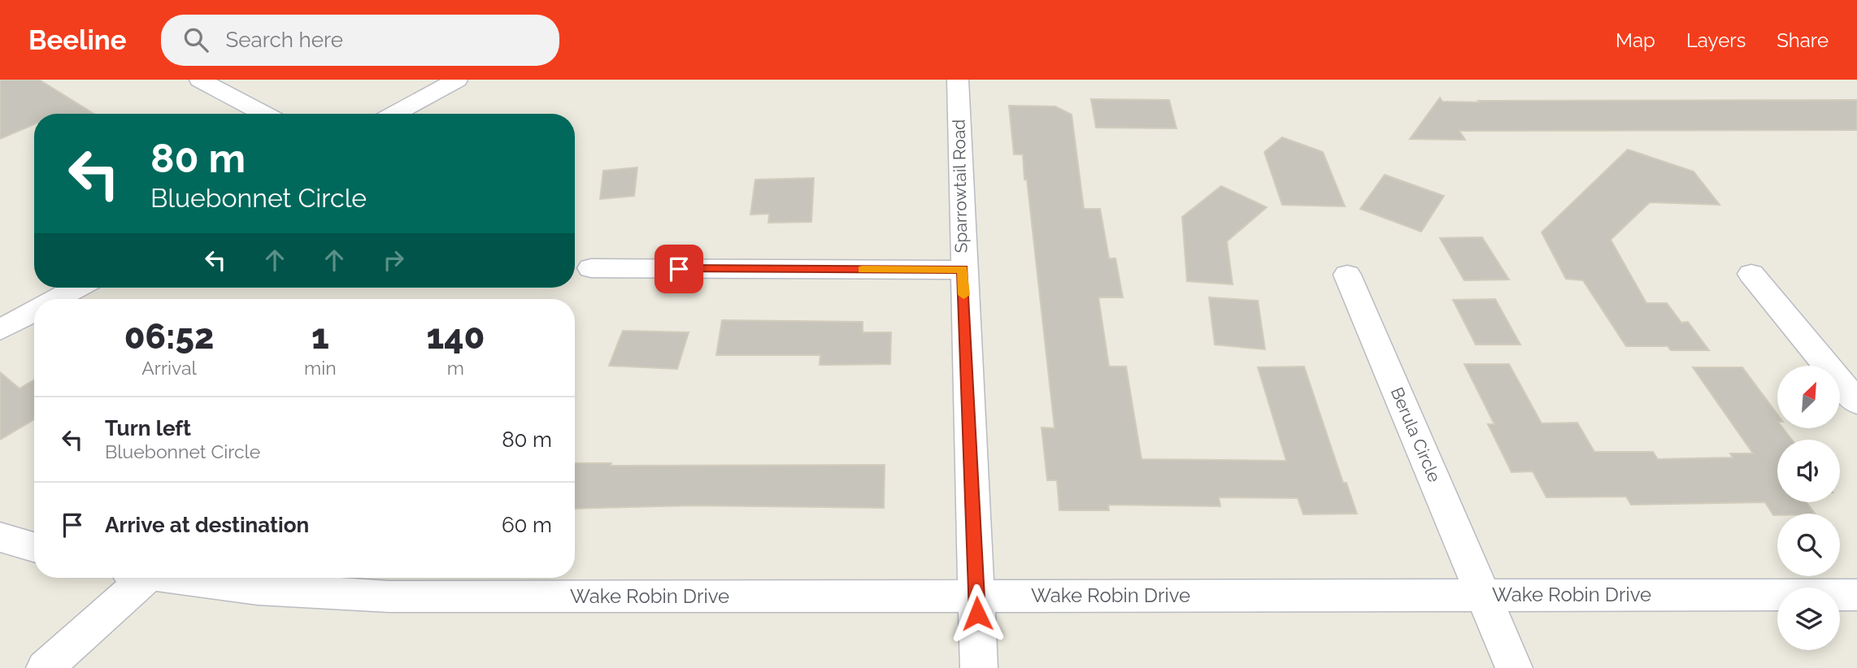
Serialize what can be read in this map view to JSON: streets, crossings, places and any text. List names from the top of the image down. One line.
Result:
{"streets":{"street":["Sparrowtail Road","Berula Circle","Wake Robin Drive"]},"crossings":[["Sparrowtail Road","Wake Robin Drive"],["Berula Circle","Wake Robin Drive"]],"north":"top right","page":{"header":"Beeline","search":"Search here","nav":["Map","Layers","Share"],"turn":["80 m","Bluebonnet Circle"],"eta":["06:52","Arrival","1","min","140","m"],"list":[{"name":"Turn left","note":"Bluebonnet Circle","value":"80 m"},{"name":"Arrive at destination","value":"60 m"}]}}
